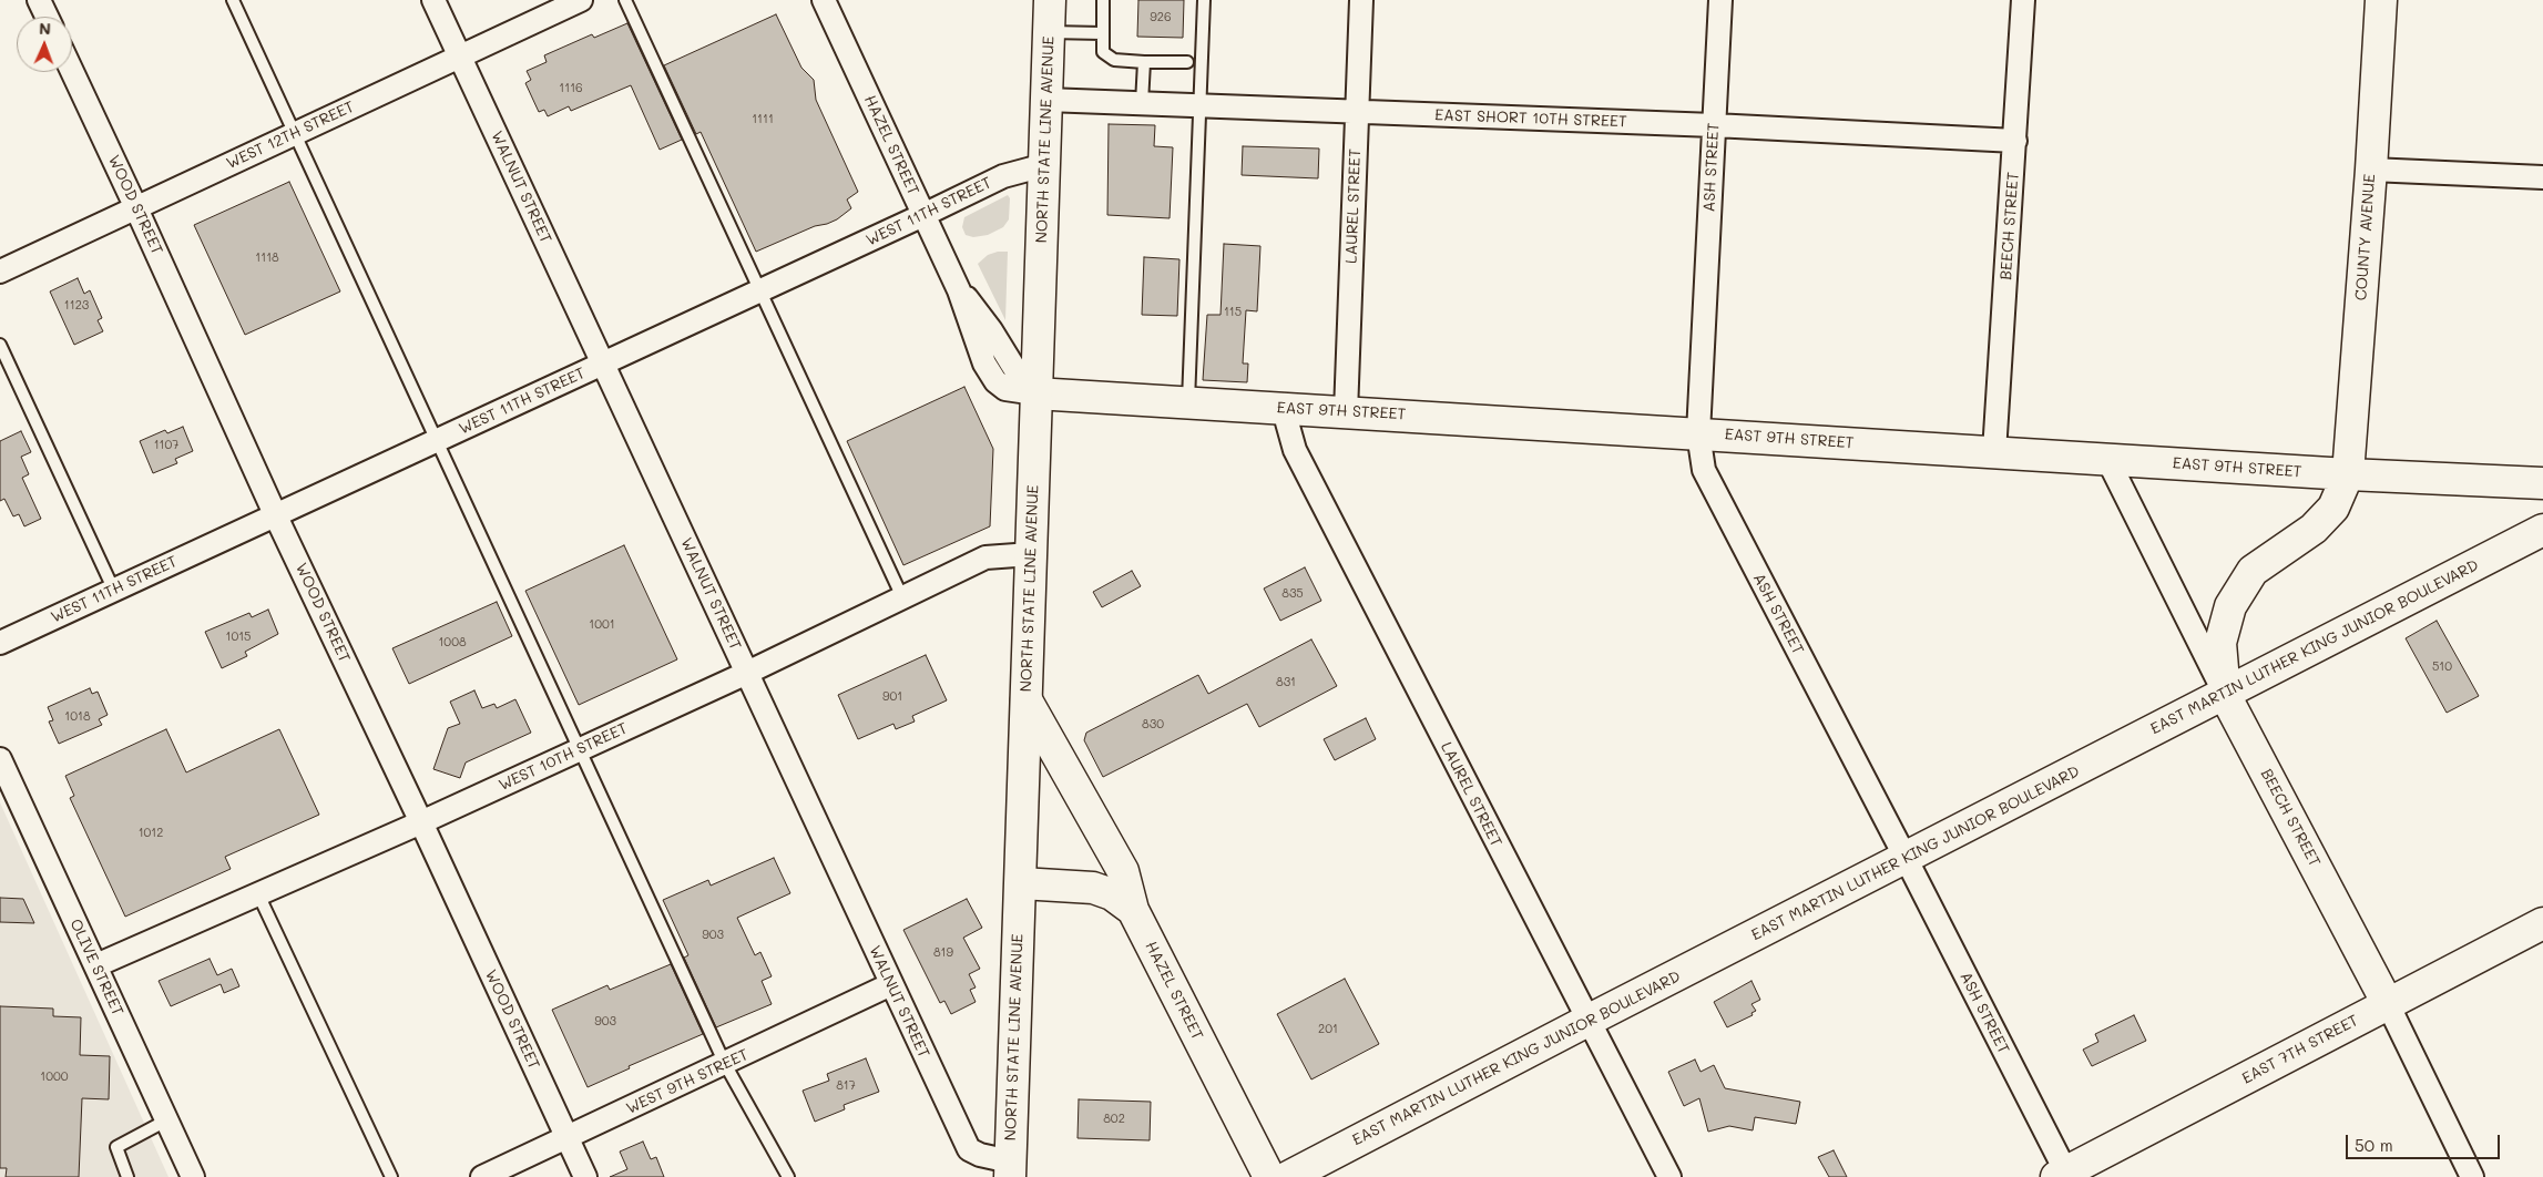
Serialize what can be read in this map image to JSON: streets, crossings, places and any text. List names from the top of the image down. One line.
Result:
{"streets":{"main road":["NORTH STATE LINE AVENUE","HAZEL STREET","BEECH STREET","COUNTY AVENUE","EAST 9TH STREET","EAST MARTIN LUTHER KING JUNIOR BOULEVARD","EAST 7TH STREET"],"street":["EAST SHORT 10TH STREET","WEST 12TH STREET","ASH STREET","WALNUT STREET","WOOD STREET","LAUREL STREET","WEST 11TH STREET","WEST 10TH STREET","OLIVE STREET","WEST 9TH STREET"]},"crossings":[["EAST SHORT 10TH STREET","NORTH STATE LINE AVENUE"],["EAST SHORT 10TH STREET","ASH STREET"],["EAST SHORT 10TH STREET","LAUREL STREET"],["EAST SHORT 10TH STREET","BEECH STREET"],["WEST 12TH STREET","WALNUT STREET"],["WEST 12TH STREET","WOOD STREET"],["NORTH STATE LINE AVENUE","HAZEL STREET"],["NORTH STATE LINE AVENUE","WALNUT STREET"],["NORTH STATE LINE AVENUE","WEST 11TH STREET"],["NORTH STATE LINE AVENUE","EAST 9TH STREET"],["NORTH STATE LINE AVENUE","WEST 10TH STREET"],["HAZEL STREET","WEST 11TH STREET"],["HAZEL STREET","EAST 9TH STREET"],["ASH STREET","EAST 9TH STREET"],["ASH STREET","EAST MARTIN LUTHER KING JUNIOR BOULEVARD"],["ASH STREET","EAST 7TH STREET"],["WALNUT STREET","WEST 11TH STREET"],["WALNUT STREET","WEST 10TH STREET"],["WALNUT STREET","WEST 9TH STREET"],["WOOD STREET","WEST 11TH STREET"],["WOOD STREET","WEST 10TH STREET"],["WOOD STREET","WEST 9TH STREET"],["LAUREL STREET","EAST 9TH STREET"],["LAUREL STREET","EAST MARTIN LUTHER KING JUNIOR BOULEVARD"],["BEECH STREET","COUNTY AVENUE"],["BEECH STREET","EAST 9TH STREET"],["BEECH STREET","EAST MARTIN LUTHER KING JUNIOR BOULEVARD"],["BEECH STREET","EAST 7TH STREET"],["COUNTY AVENUE","EAST 9TH STREET"],["COUNTY AVENUE","EAST MARTIN LUTHER KING JUNIOR BOULEVARD"],["WEST 10TH STREET","OLIVE STREET"]],"house_numbers":["926","1116","1111","1118","1123","115","1107","835","1001","1015","1008","510","831","901","1018","830","1012","903","819","903","201","1000","817","802"],"scale_bar":"50 m","north":"top"}
